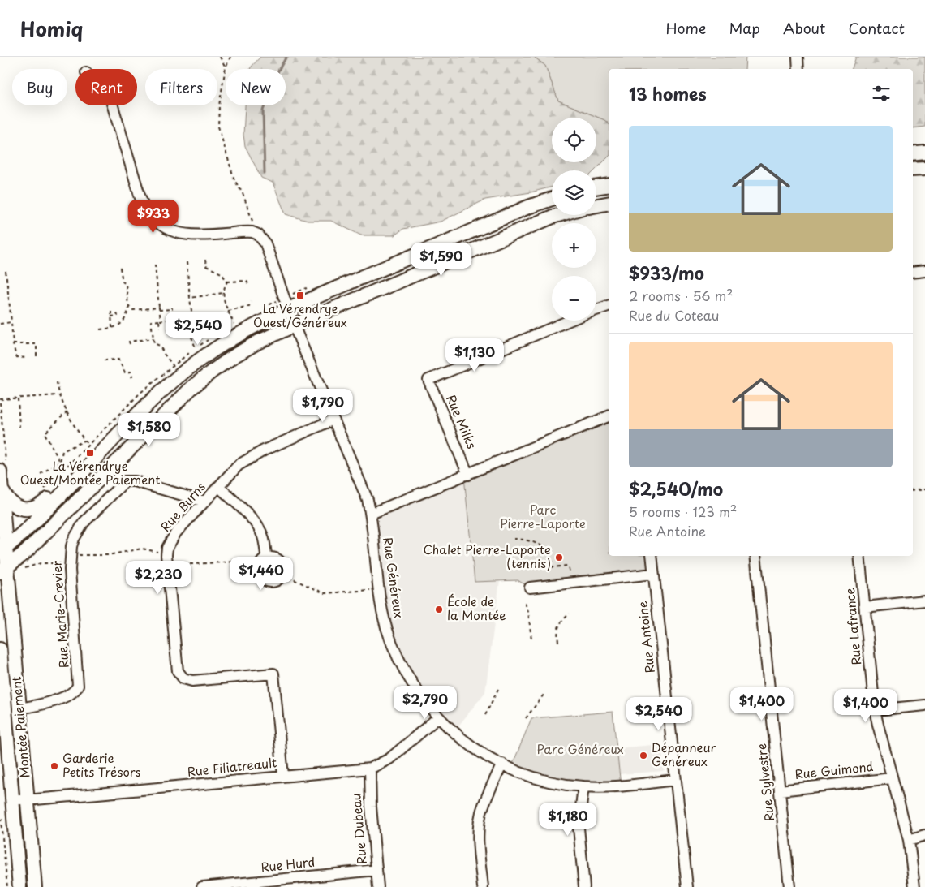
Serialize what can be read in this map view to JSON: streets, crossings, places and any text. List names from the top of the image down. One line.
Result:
{"streets":{"main road":["Montée Paiement"],"street":["Rue Milks","Rue Burns","Rue Généreux","Rue Marie-Crevier","Rue Lafrance","Rue Antoine","Rue Filiatreault","Rue Guimond","Rue Sylvestre","Rue Dubeau","Rue Hurd"]},"crossings":[["Rue Burns","Rue Généreux"],["Rue Burns","Rue Marie-Crevier"],["Rue Burns","Rue Filiatreault"],["Rue Généreux","Rue Antoine"],["Rue Généreux","Rue Filiatreault"],["Rue Marie-Crevier","Montée Paiement"],["Rue Lafrance","Rue Guimond"],["Montée Paiement","Rue Filiatreault"],["Rue Filiatreault","Rue Dubeau"],["Rue Guimond","Rue Sylvestre"],["Rue Dubeau","Rue Hurd"]],"parks":["Parc Pierre-Laporte","Parc Généreux"],"places":{"transit":["La Vérendrye Ouest/Généreux","La Vérendrye Ouest/Montée Paiement"],"other":["Chalet Pierre-Laporte (tennis)","École de la Montée","Dépanneur Généreux","Garderie Petits Trésors"]},"page":{"header":"Homiq","nav":["Home","Map","About","Contact"],"chip":["Buy","Rent","Filters","New"],"heading":"13 homes","map_buttons":["+","−"],"list":[{"name":"$933/mo","note":"2 rooms · 56 m² · Rue du Coteau"},{"name":"$2,540/mo","note":"5 rooms · 123 m² · Rue Antoine"}],"price":["$933","$1,590","$2,540","$1,130","$1,790","$1,580","$1,440","$2,230","$2,790","$1,400","$1,400","$2,540","$1,180"]}}
